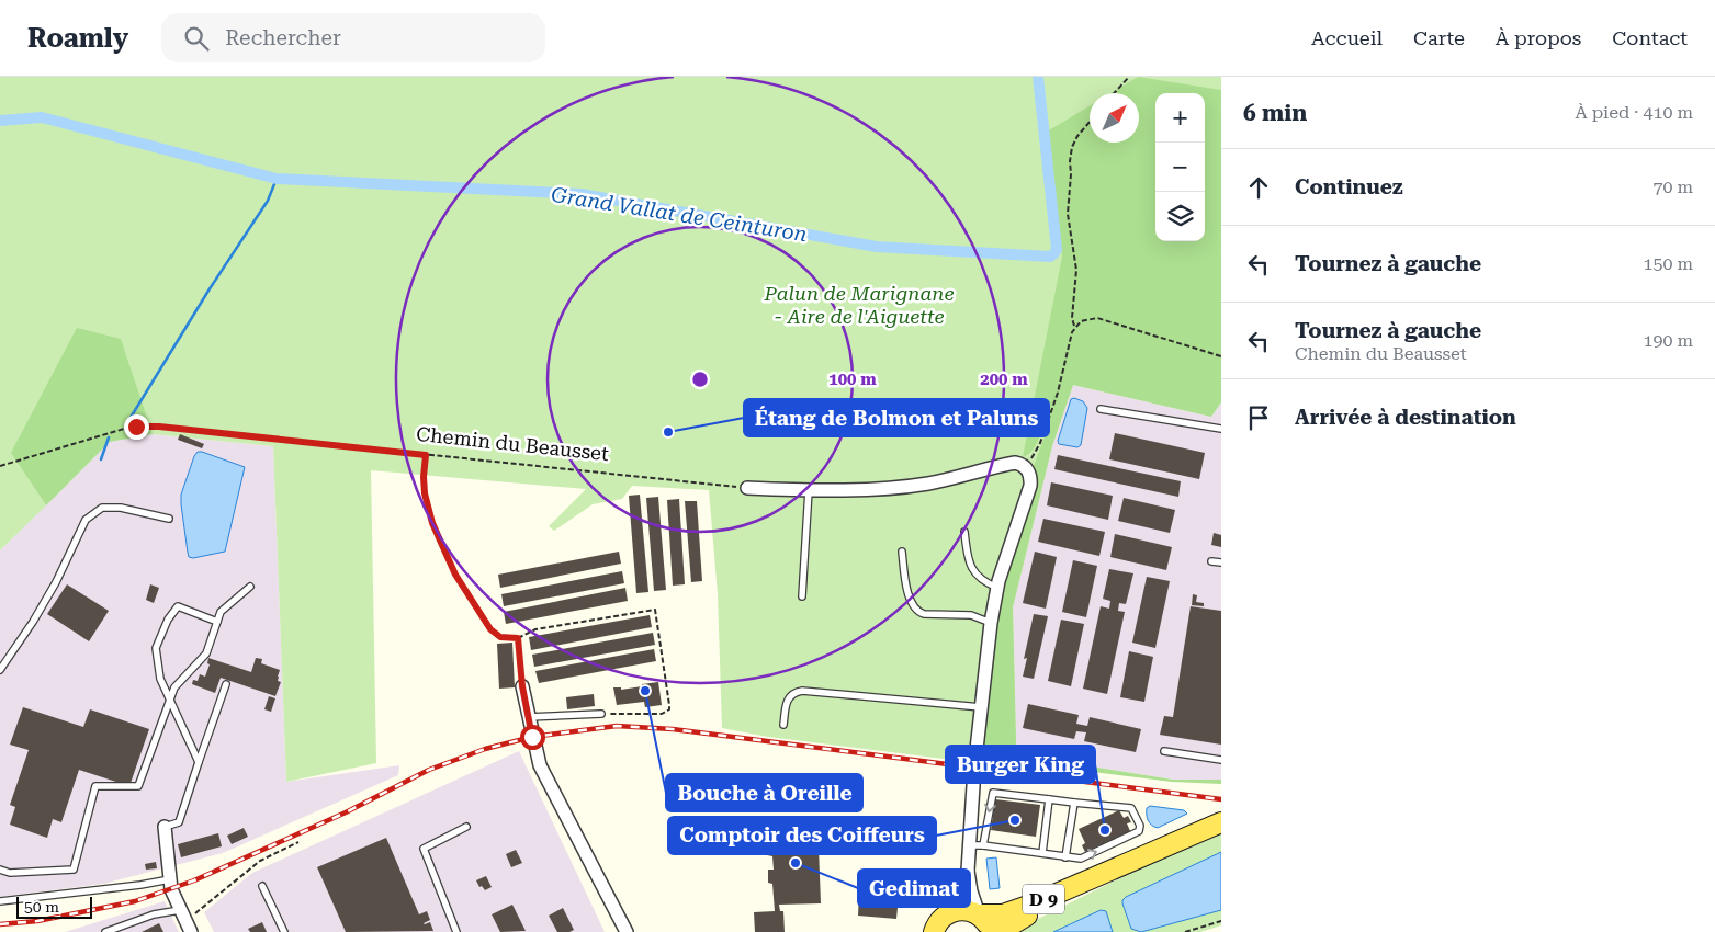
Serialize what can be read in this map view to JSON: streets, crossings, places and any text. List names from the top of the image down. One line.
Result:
{"streets":{"main road":["D 9"],"path":["Chemin du Beausset"]},"water":["Grand Vallat de Ceinturon"],"parks":["Palun de Marignane - Aire de l'Aiguette"],"places":["Étang de Bolmon et Paluns","Bouche à Oreille","Comptoir des Coiffeurs","Burger King","Gedimat"],"scale_bar":"50 m","north":"top right","page":{"header":"Roamly","search":"Rechercher","nav":["Accueil","Carte","À propos","Contact"],"heading":["6 min","À pied · 410 m"],"map_buttons":["+","−"],"list":[["Continuez","70 m"],["Tournez à gauche","150 m"],["Tournez à gauche","Chemin du Beausset","190 m"],"Arrivée à destination"],"scale":"50 m"},"rings":["100 m","200 m"]}
